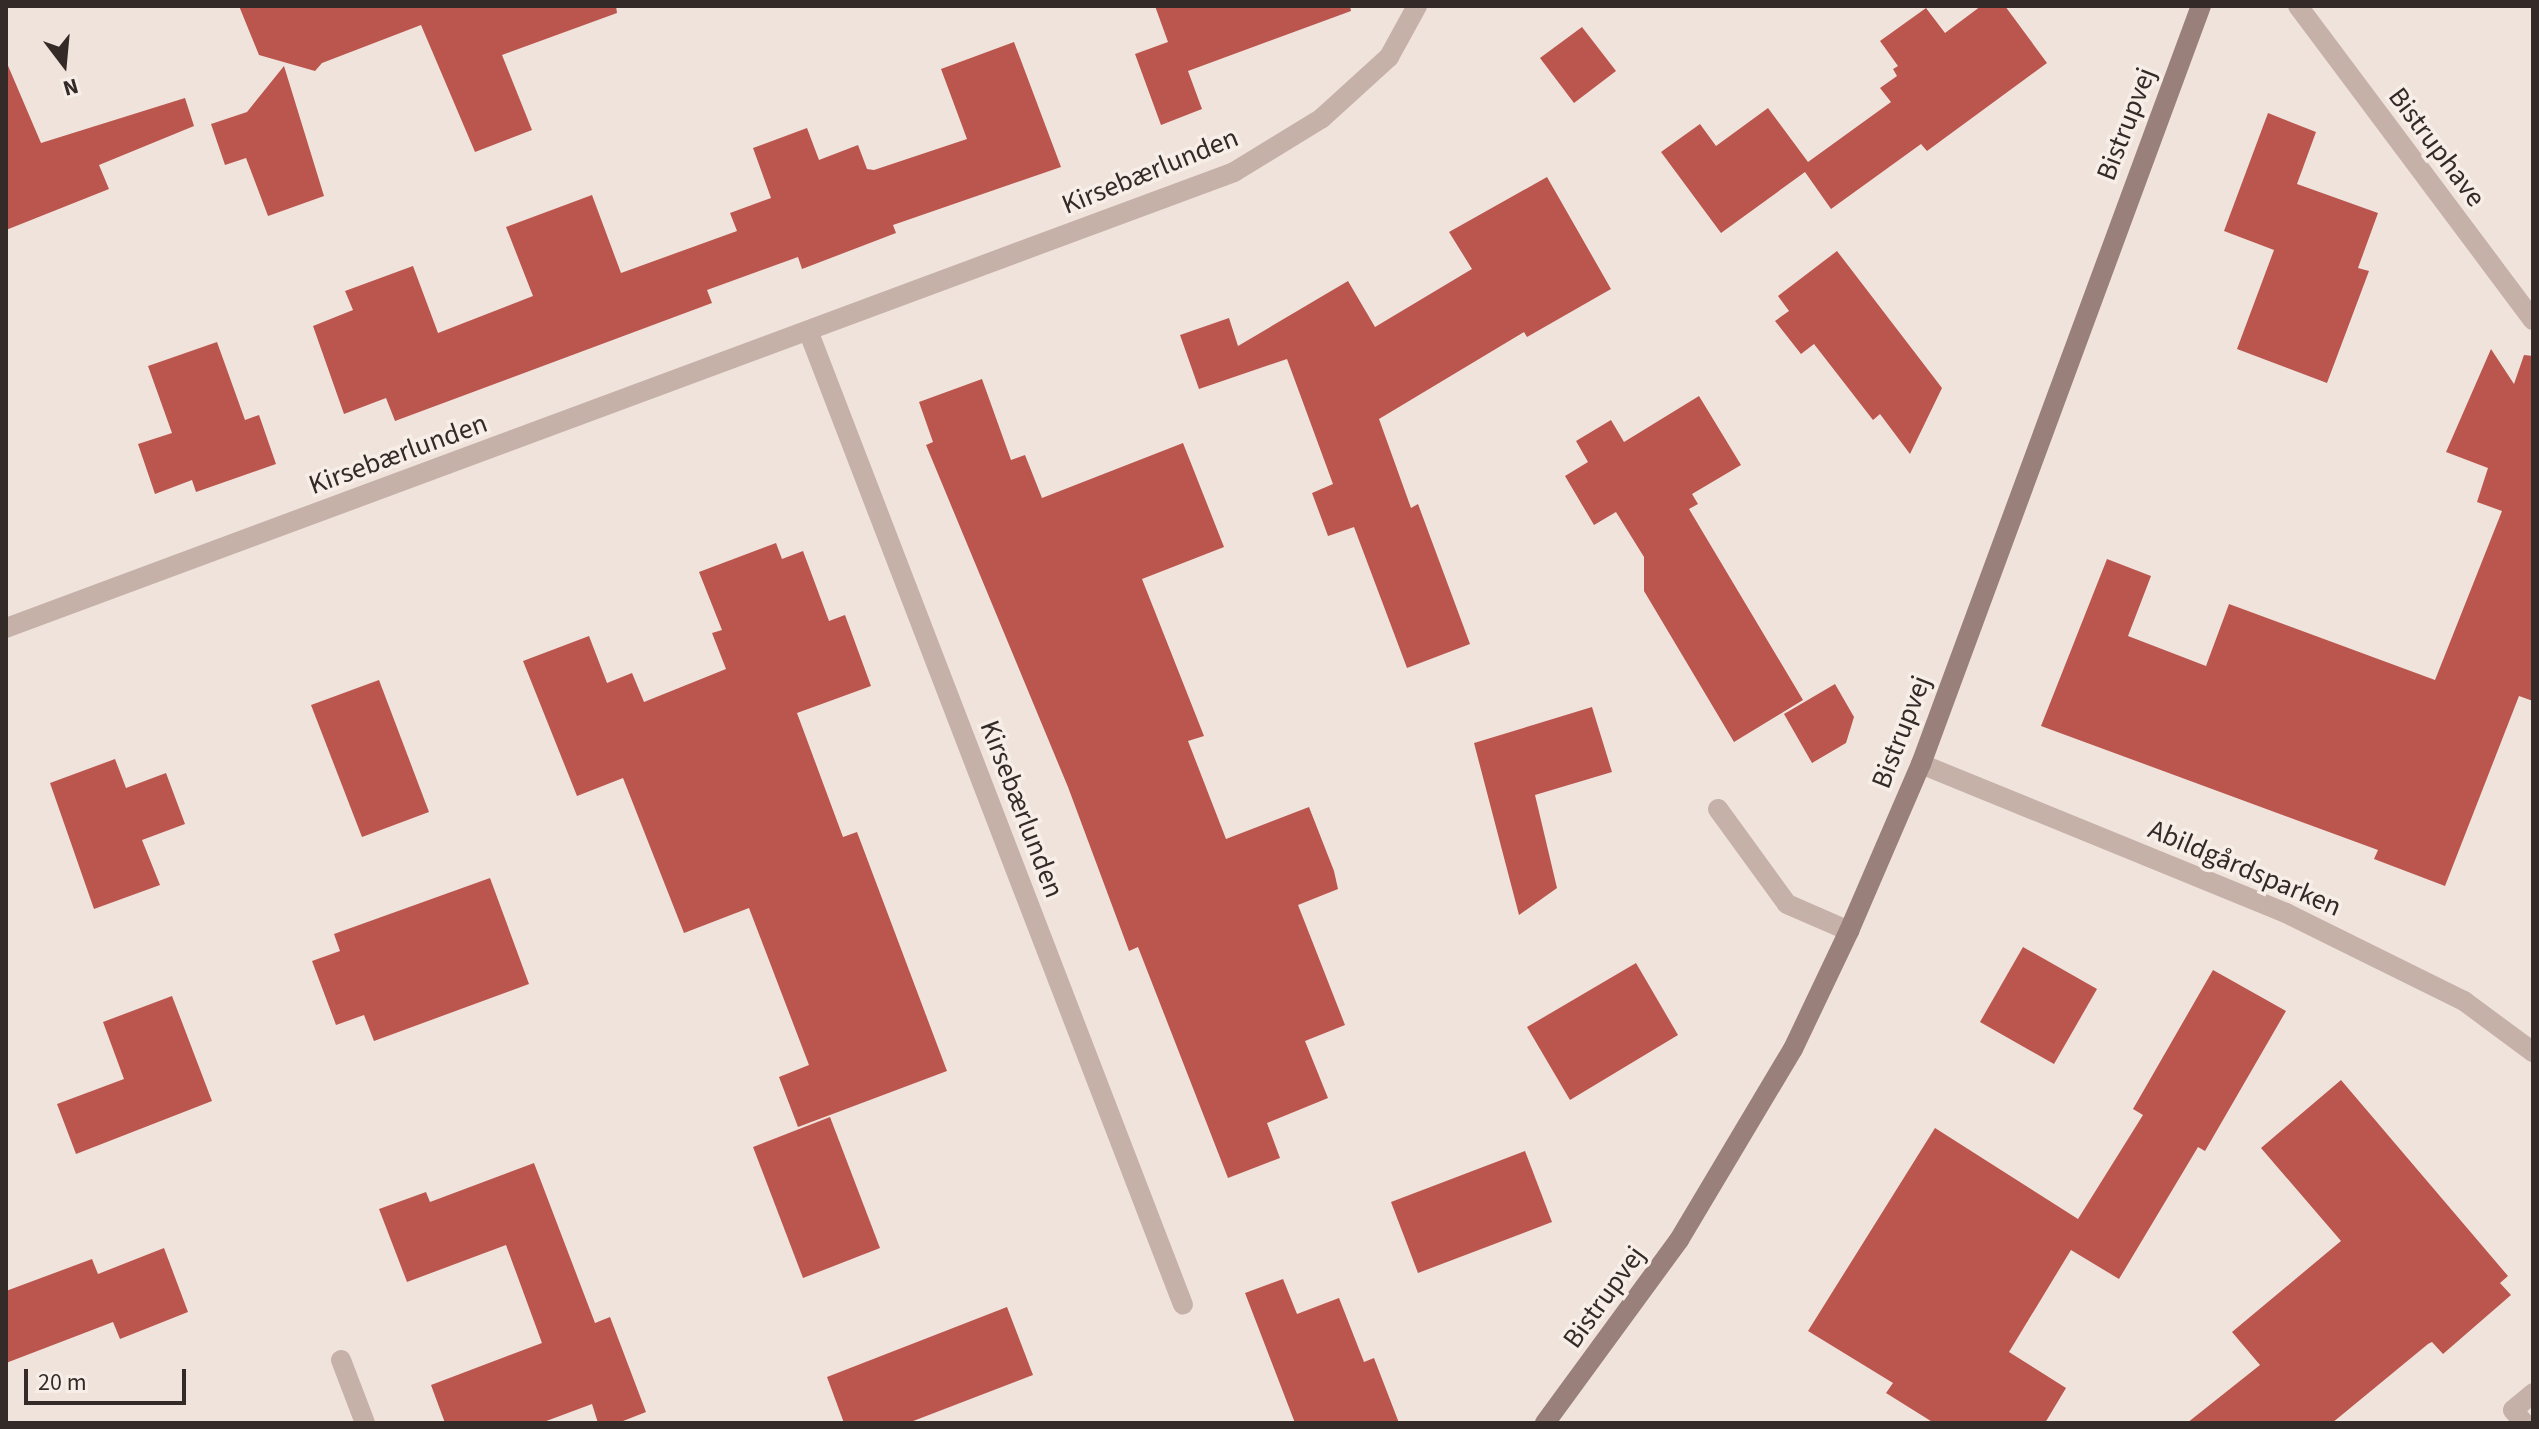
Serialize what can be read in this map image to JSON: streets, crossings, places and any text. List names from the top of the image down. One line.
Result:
{"streets":{"main road":["Bistrupvej"],"street":["Bistruphave","Kirsebærlunden","Abildgårdsparken"]},"crossings":[["Bistrupvej","Abildgårdsparken"]],"scale_bar":"20 m","north":"bottom"}
